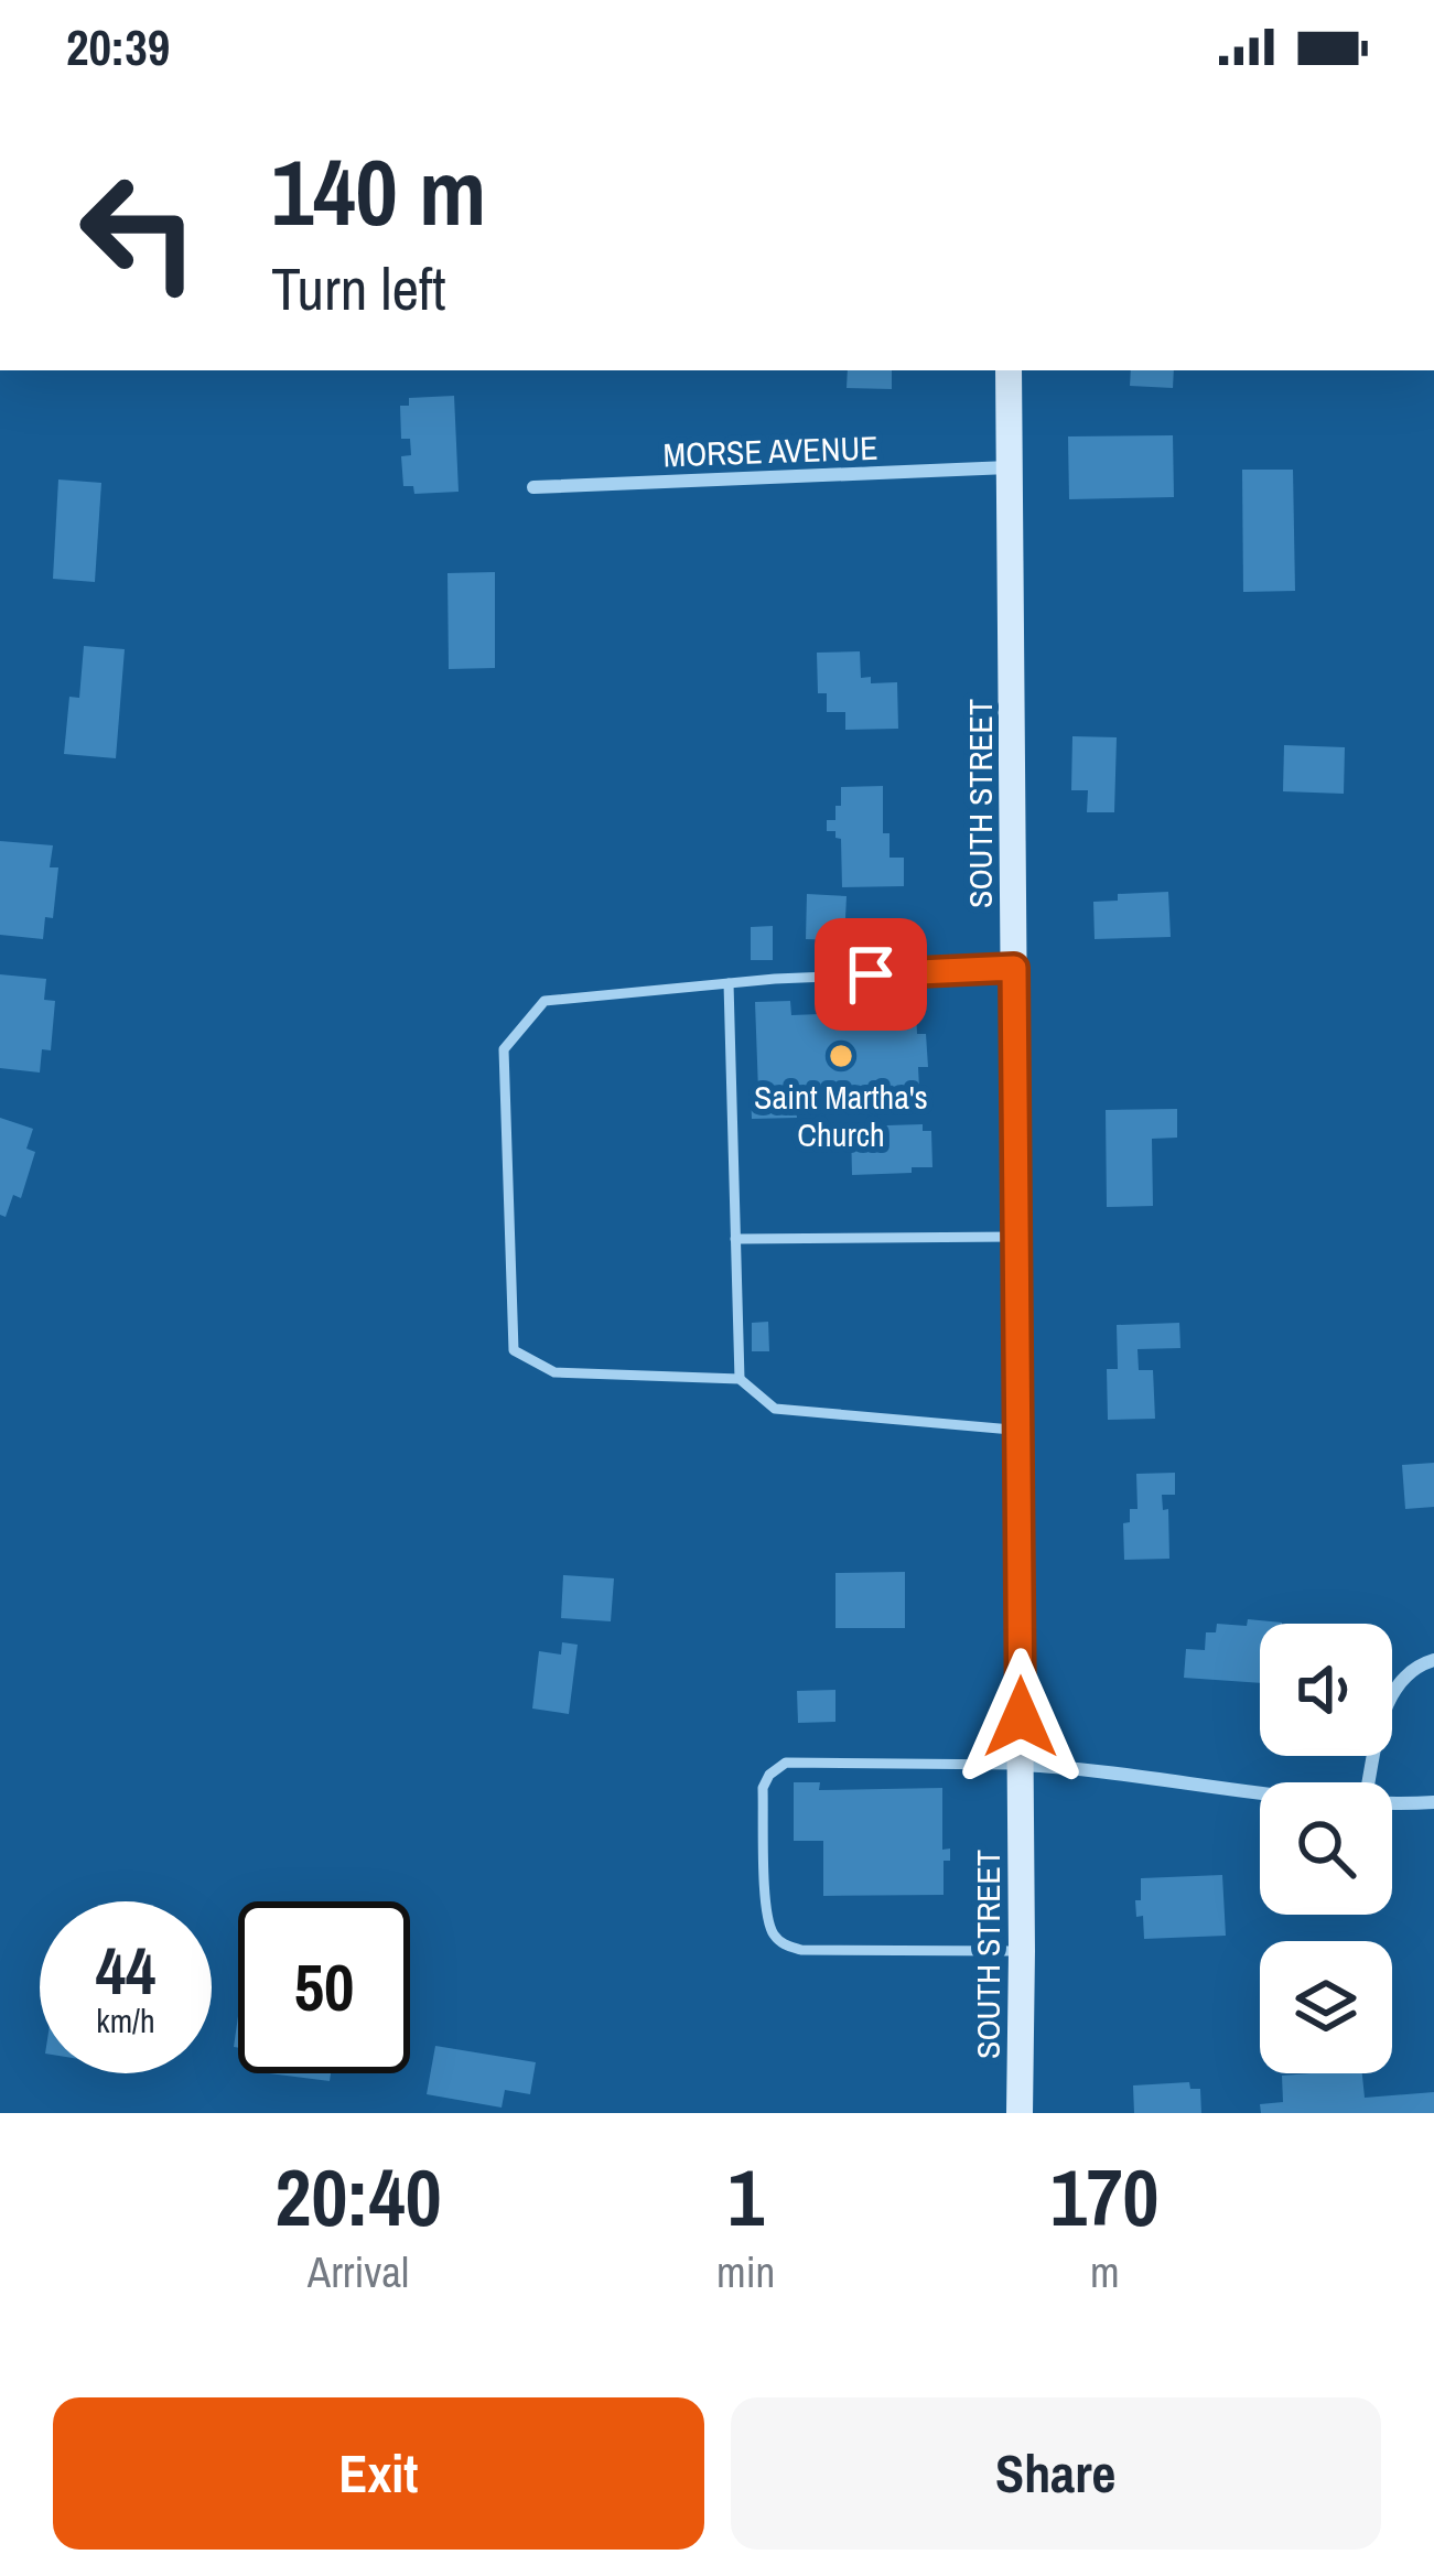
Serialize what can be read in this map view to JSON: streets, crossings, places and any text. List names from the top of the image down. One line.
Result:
{"streets":{"main road":["SOUTH STREET"],"street":["MORSE AVENUE"]},"crossings":[["MORSE AVENUE","SOUTH STREET"]],"places":["Saint Martha's Church"],"page":{"status":"20:39","turn":["140 m","Turn left"],"speed":"44 km/h","limit":"50","eta":["20:40","Arrival","1","min","170","m"],"buttons":["Exit","Share"]}}
